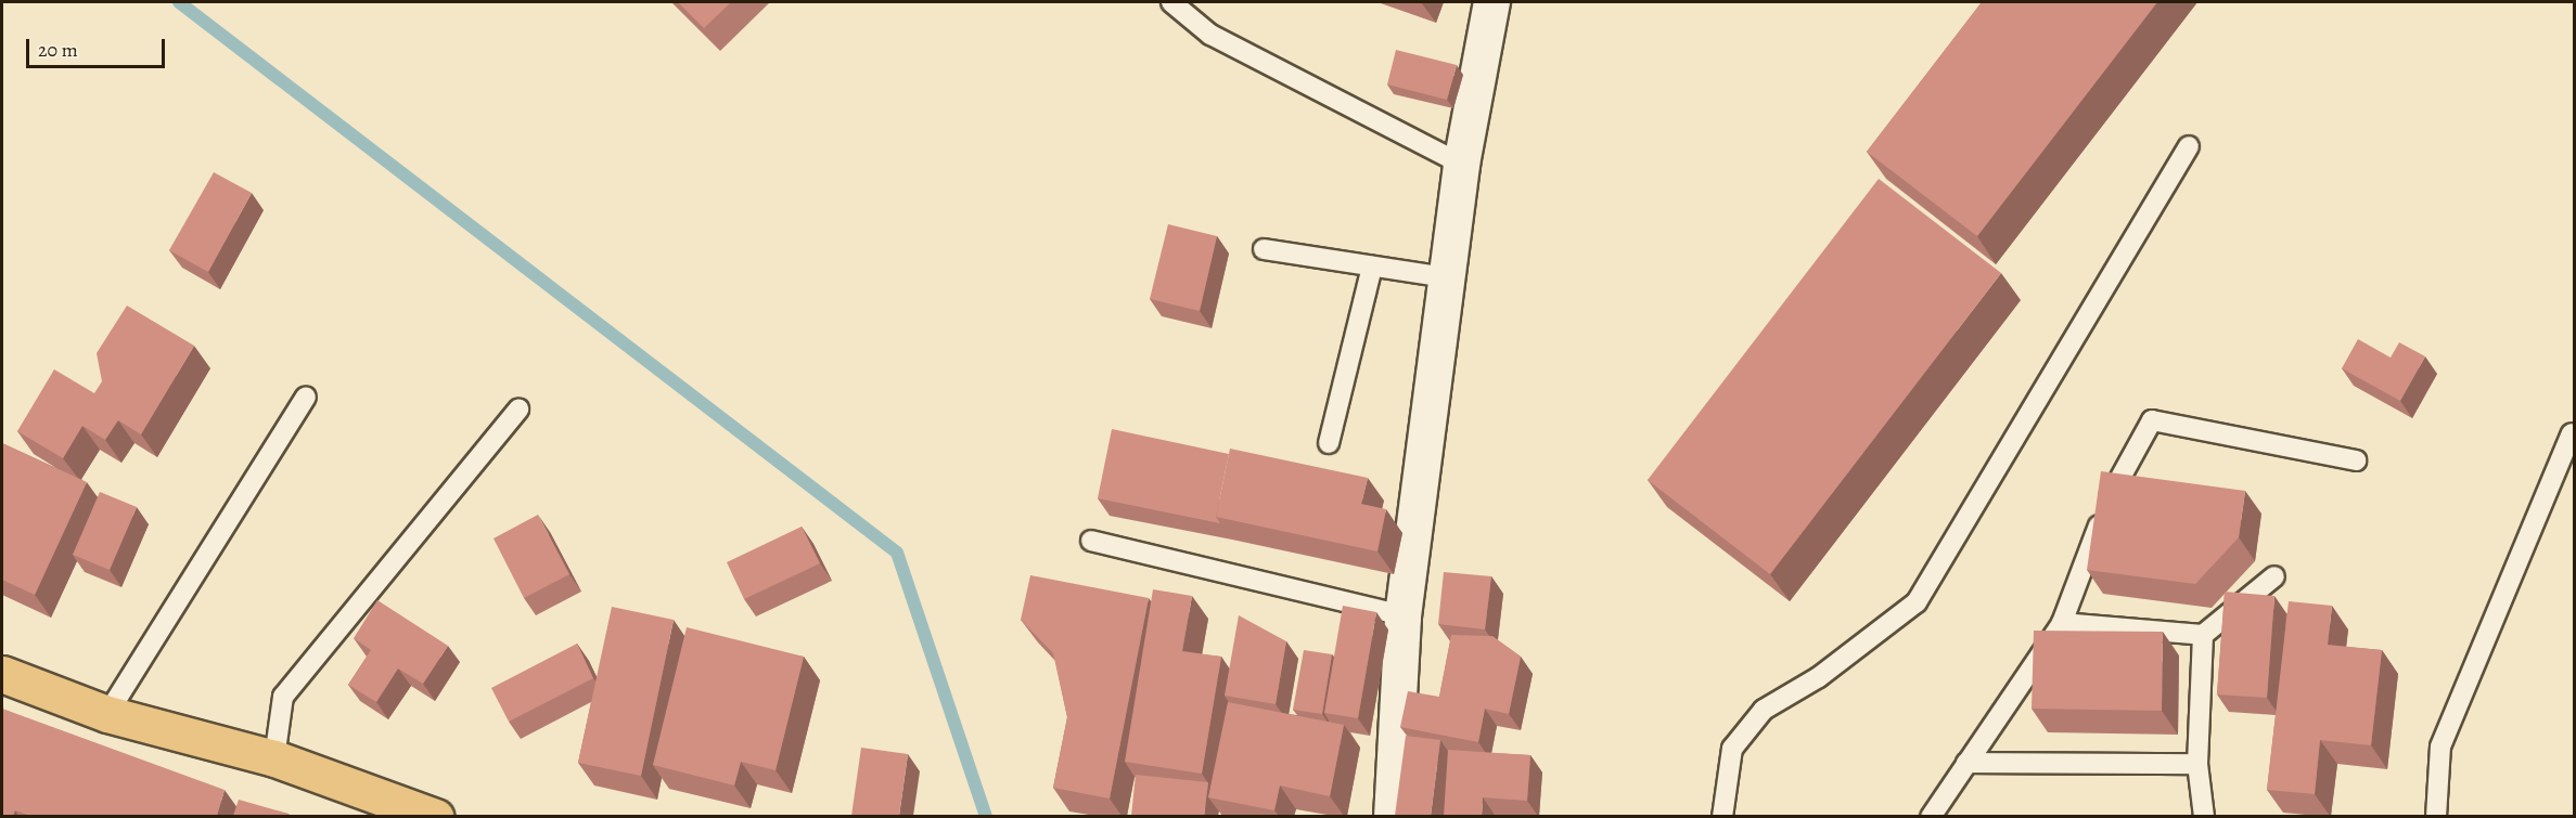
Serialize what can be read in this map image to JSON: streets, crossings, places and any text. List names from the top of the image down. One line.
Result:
{"scale_bar":"20 m"}
